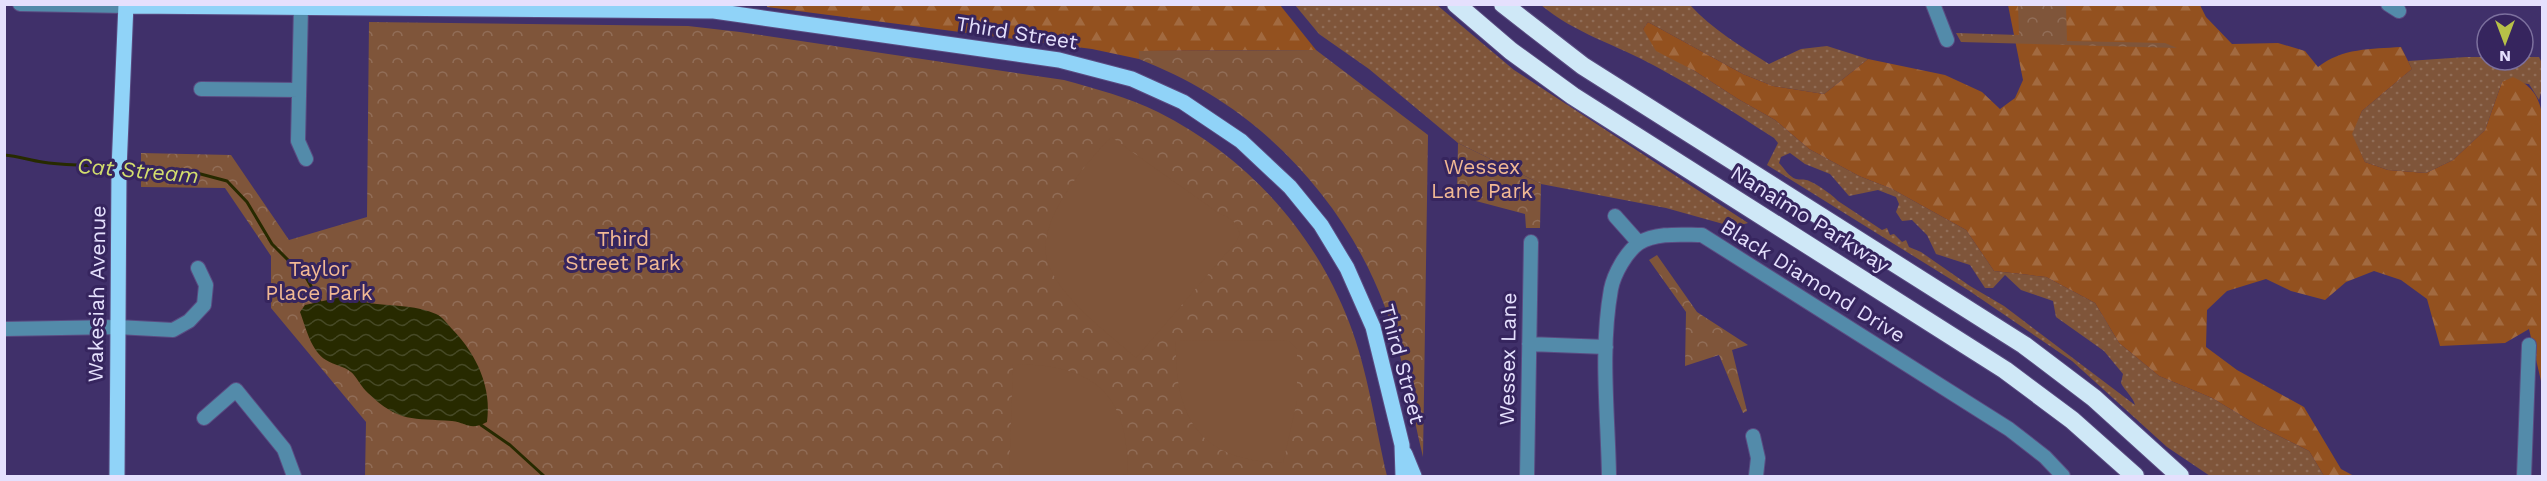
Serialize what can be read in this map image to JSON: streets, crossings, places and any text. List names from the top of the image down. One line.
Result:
{"streets":{"highway":["Nanaimo Parkway"],"main road":["Third Street","Wakesiah Avenue"],"street":["Black Diamond Drive","Wessex Lane"]},"crossings":[["Third Street","Wakesiah Avenue"]],"water":["Cat Stream"],"parks":["Wessex Lane Park","Third Street Park","Taylor Place Park"],"north":"bottom"}
